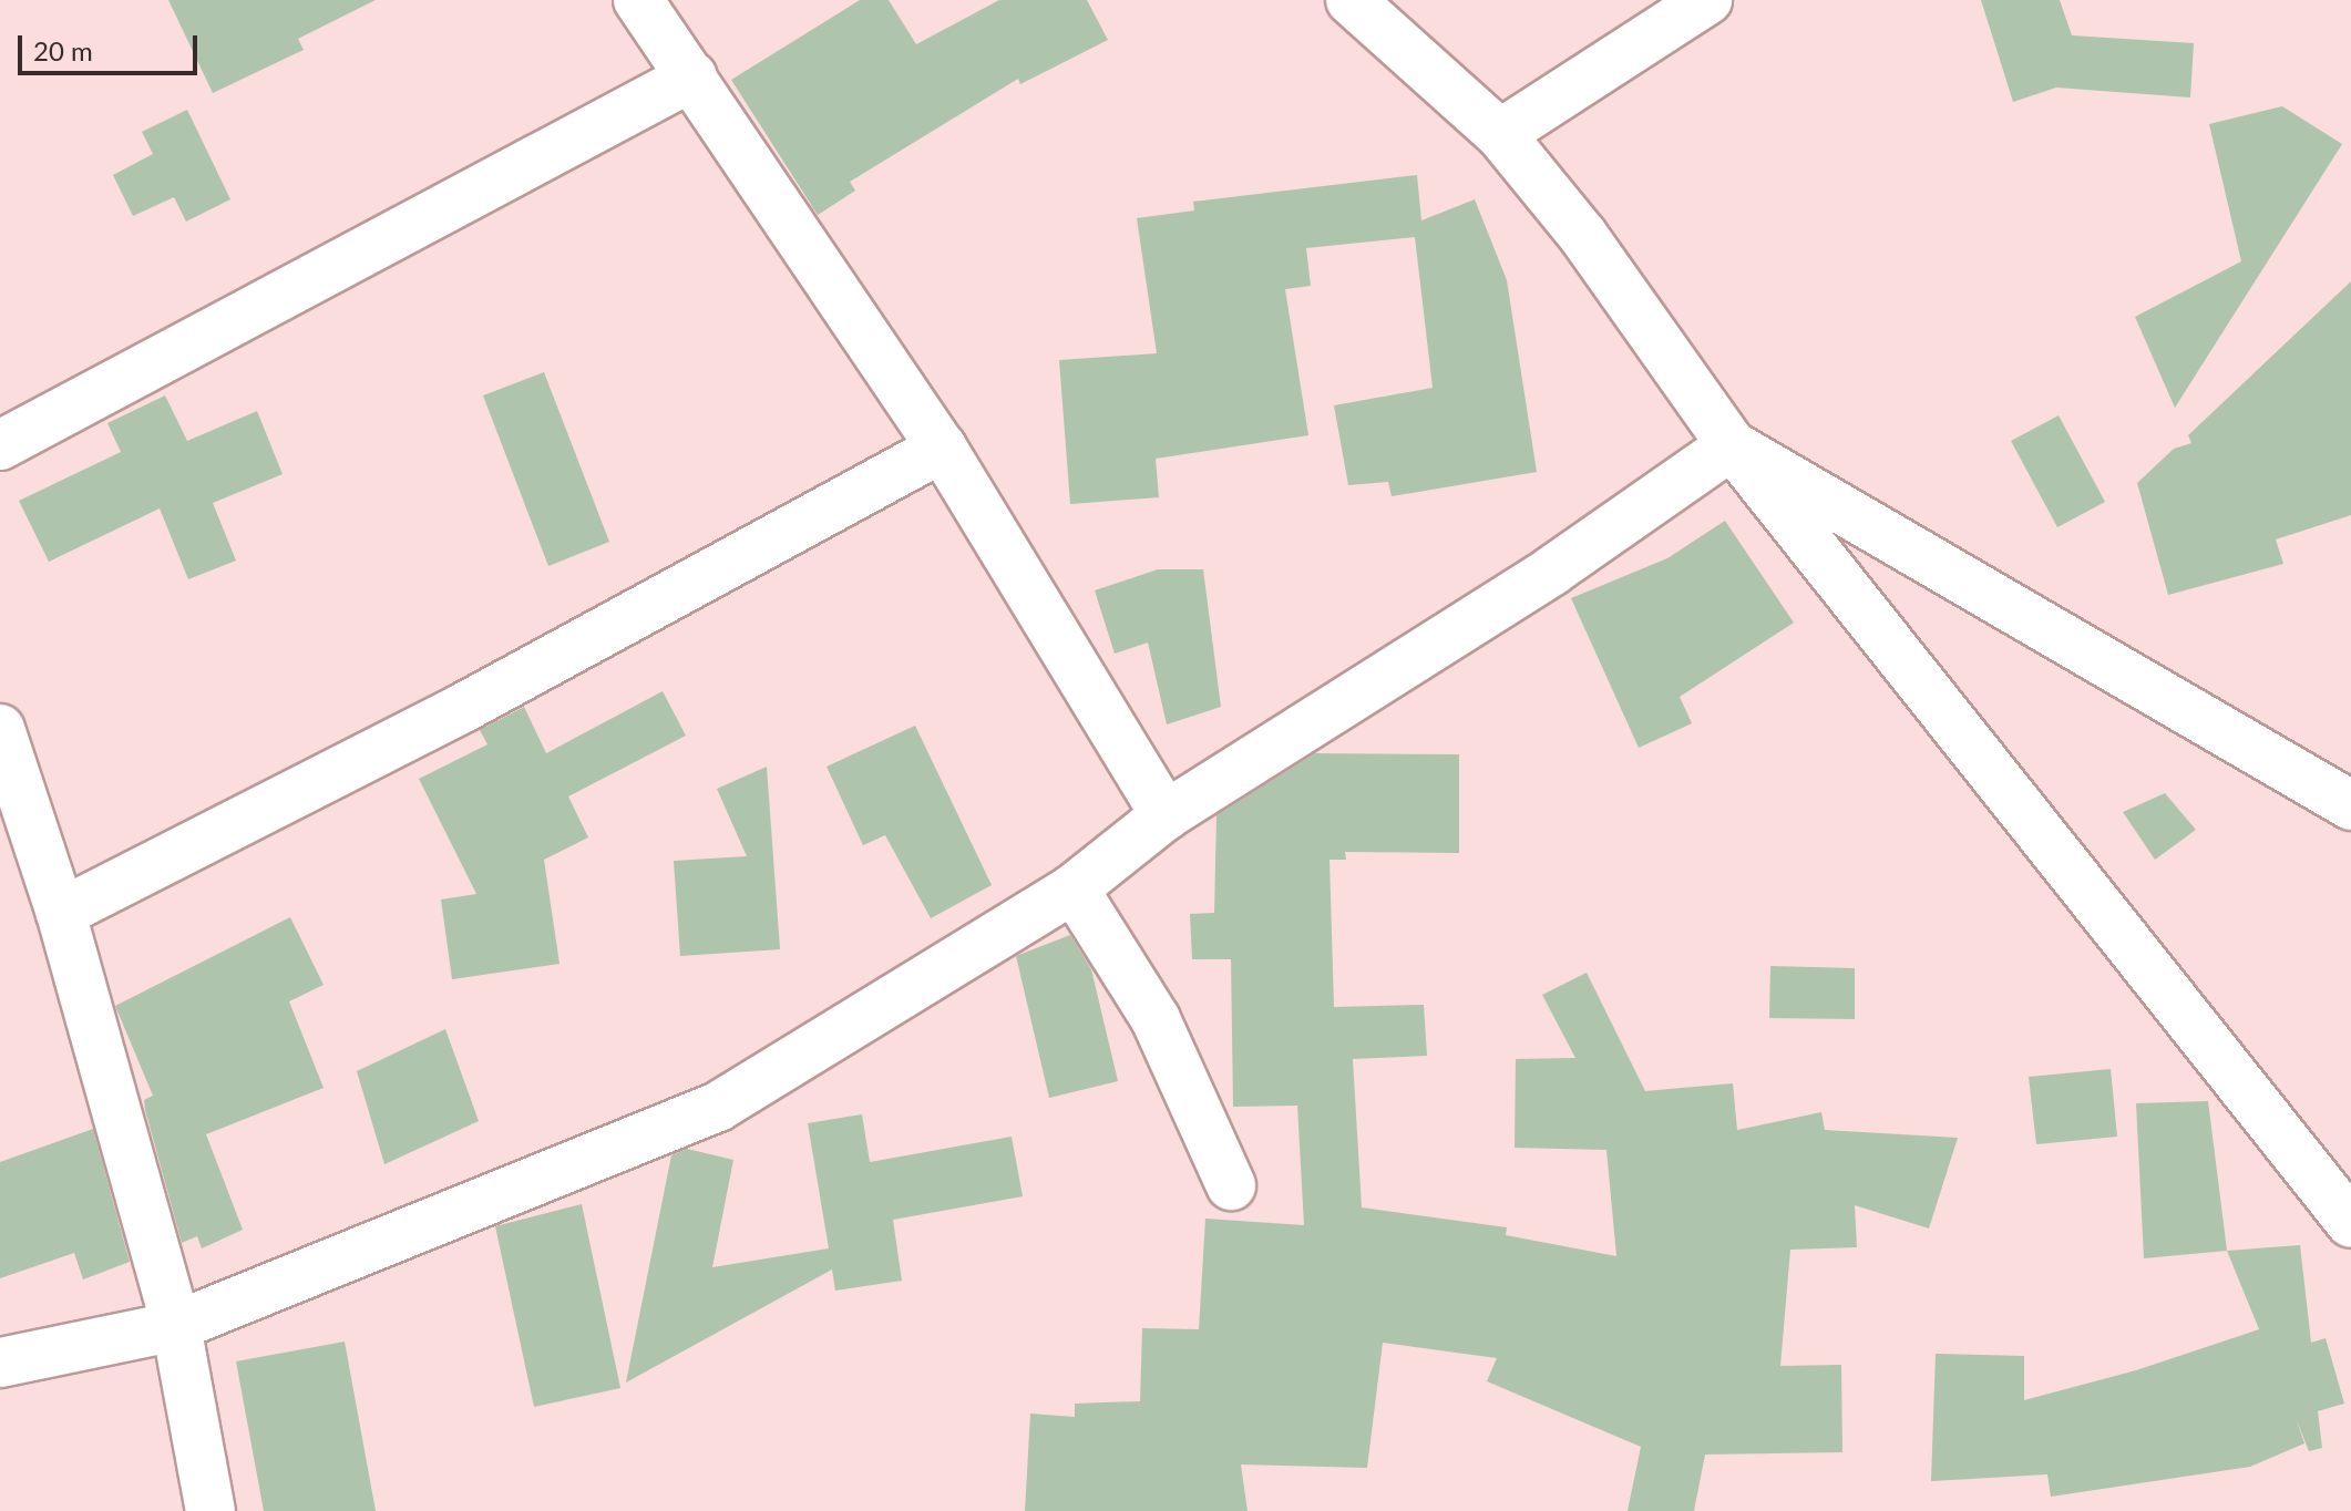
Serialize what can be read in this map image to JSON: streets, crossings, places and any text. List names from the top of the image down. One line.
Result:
{"scale_bar":"20 m"}
